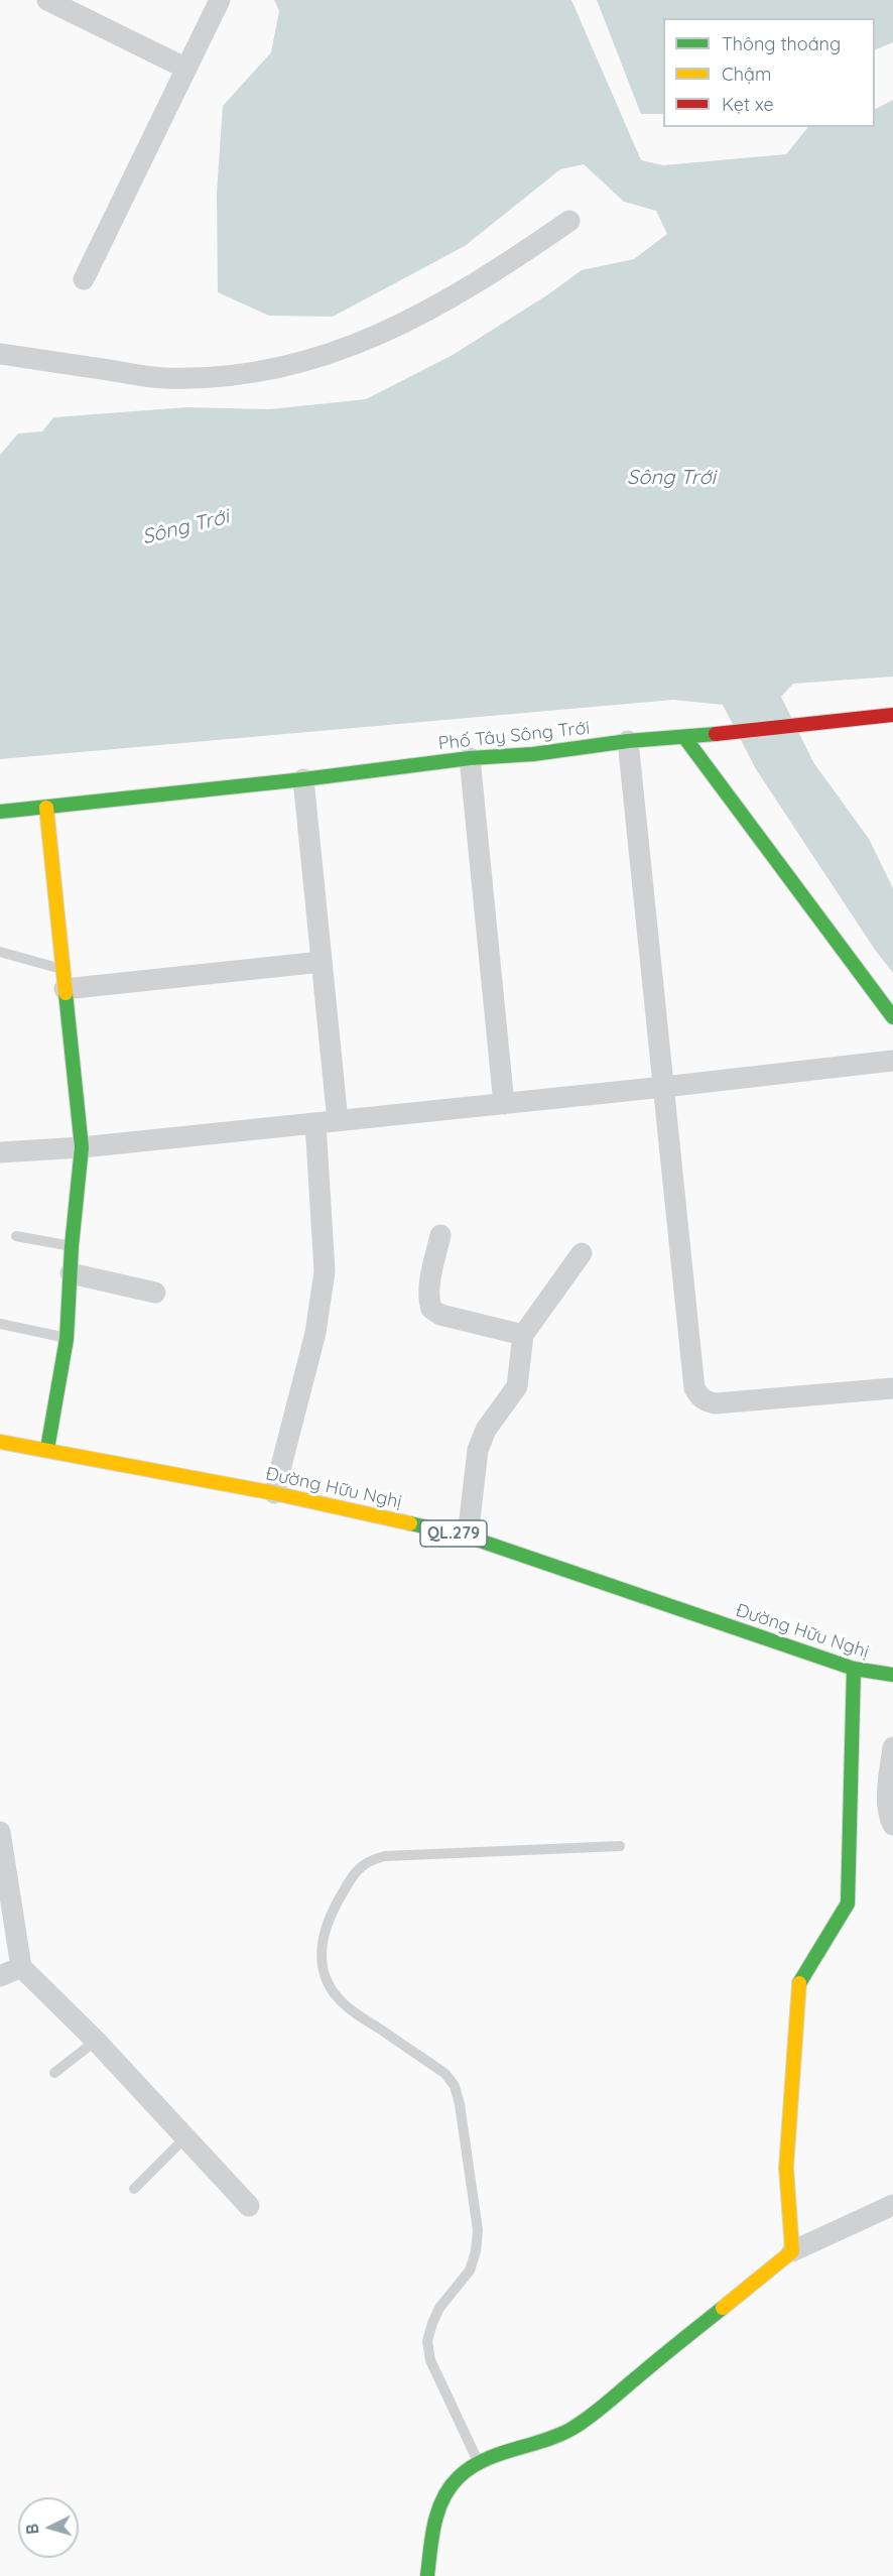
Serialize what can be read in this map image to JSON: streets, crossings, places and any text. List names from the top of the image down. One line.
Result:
{"streets":{"main road":["Phố Tây Sông Trới","Đường Hữu Nghị","QL.279"]},"water":["Sông Trới"],"legend":["Thông thoáng","Chậm","Kẹt xe"],"north":"left"}
